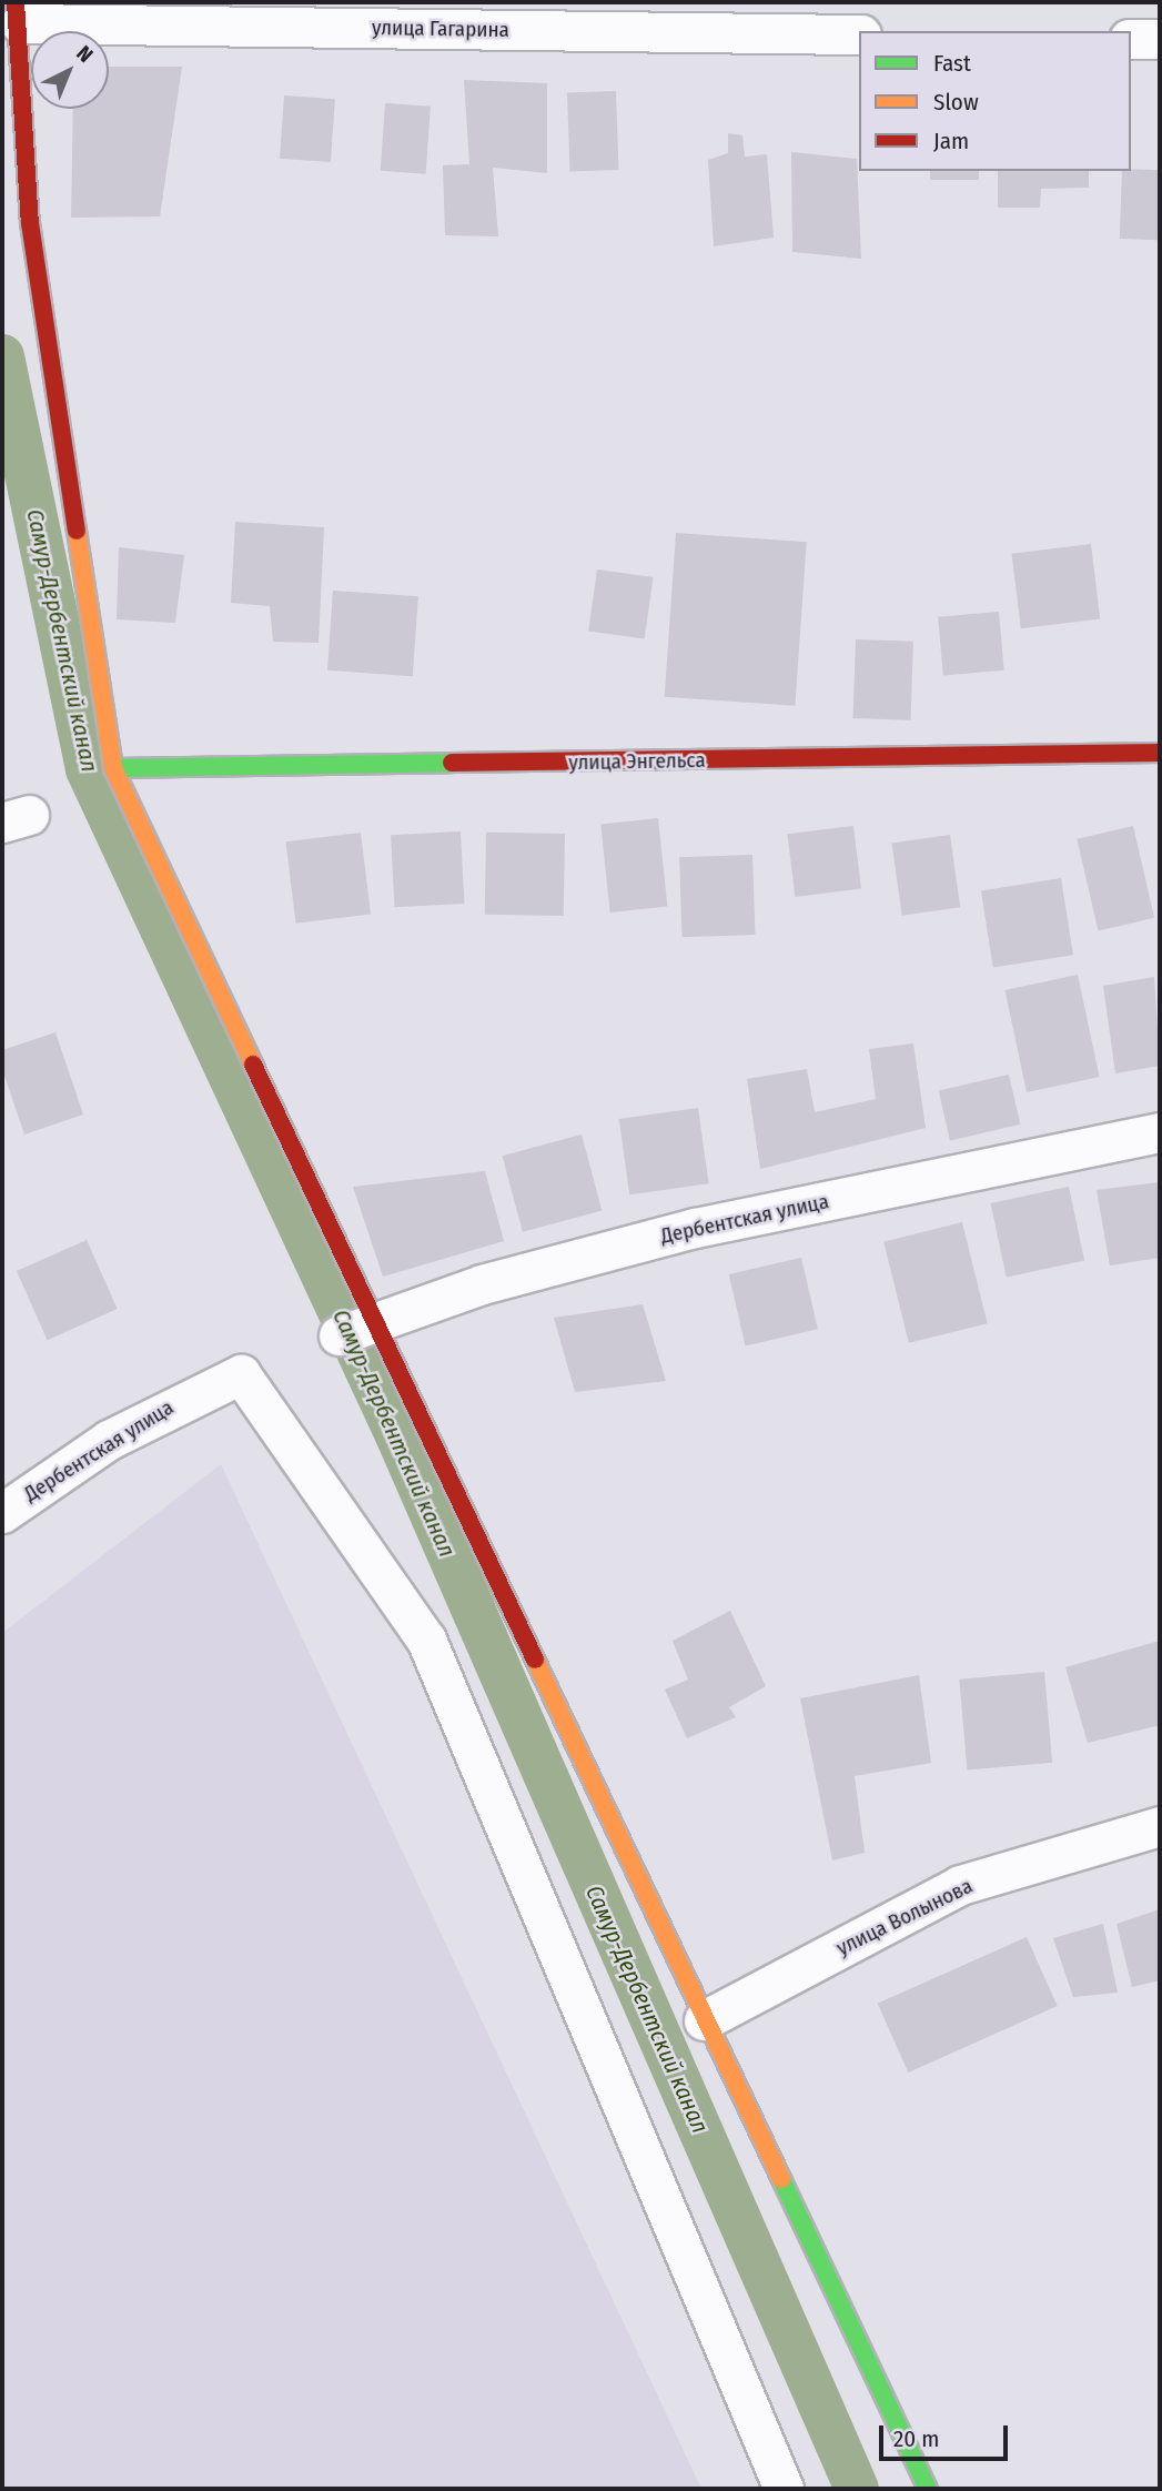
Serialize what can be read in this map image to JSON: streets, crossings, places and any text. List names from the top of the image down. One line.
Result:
{"streets":{"street":["улица Гагарина","улица Энгельса","Дербентская улица","улица Волынова"]},"water":["Самур-Дербентский канал"],"legend":["Fast","Slow","Jam"],"scale_bar":"20 m","north":"top right"}
